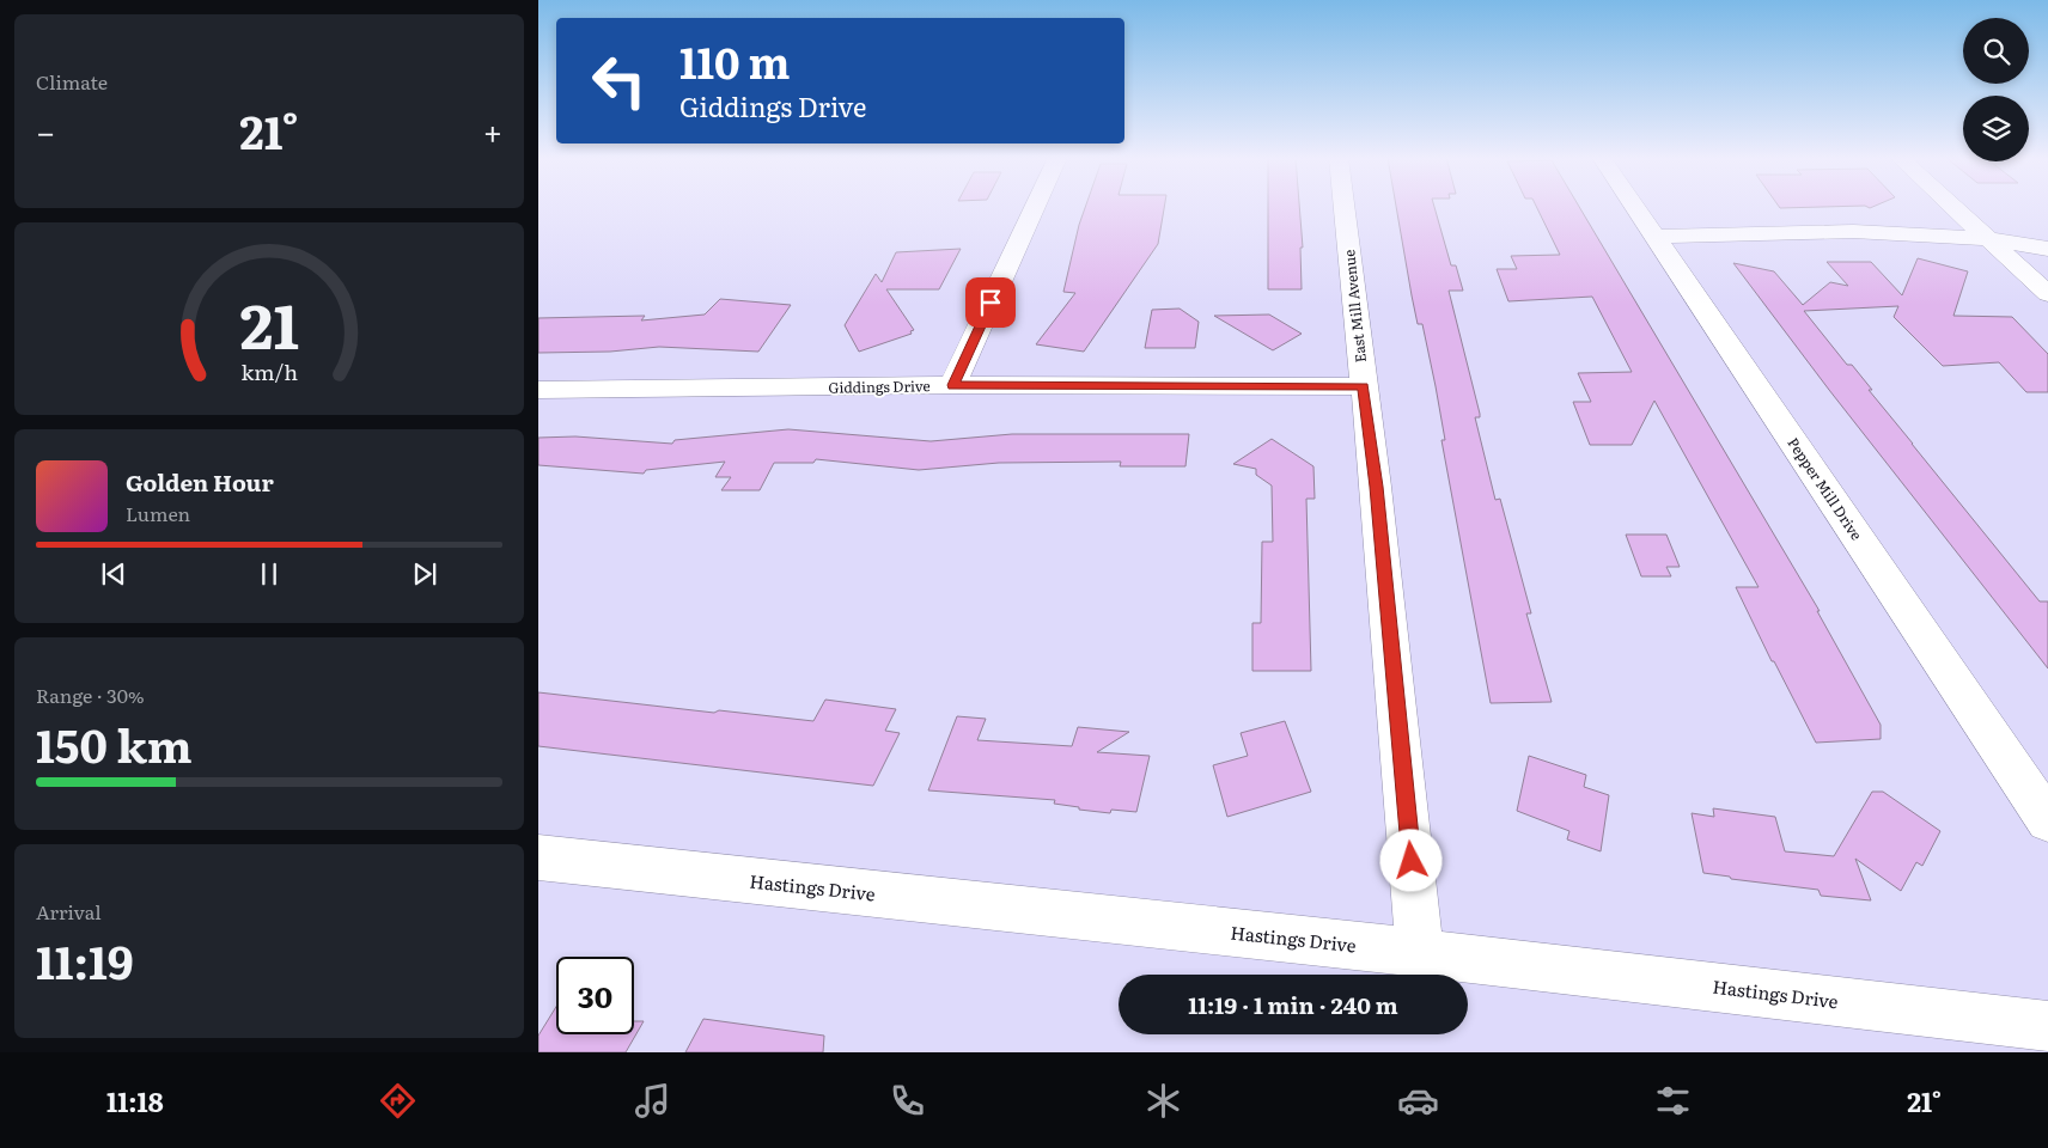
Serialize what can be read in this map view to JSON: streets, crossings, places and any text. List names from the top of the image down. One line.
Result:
{"streets":{"street":["East Mill Avenue","Giddings Drive","Pepper Mill Drive","Hastings Drive"]},"crossings":[["East Mill Avenue","Giddings Drive"],["East Mill Avenue","Hastings Drive"]],"page":{"tile":["Climate",["Range · 30%","150 km"],["Arrival","11:19"]],"turn":["110 m","Giddings Drive"],"heat":["−","21°","+"],"song":["Golden Hour","Lumen"],"limit":"30","trip":"11:19 · 1 min · 240 m","tabs":["11:18","21°"],"gauge":["21","km/h"]}}
